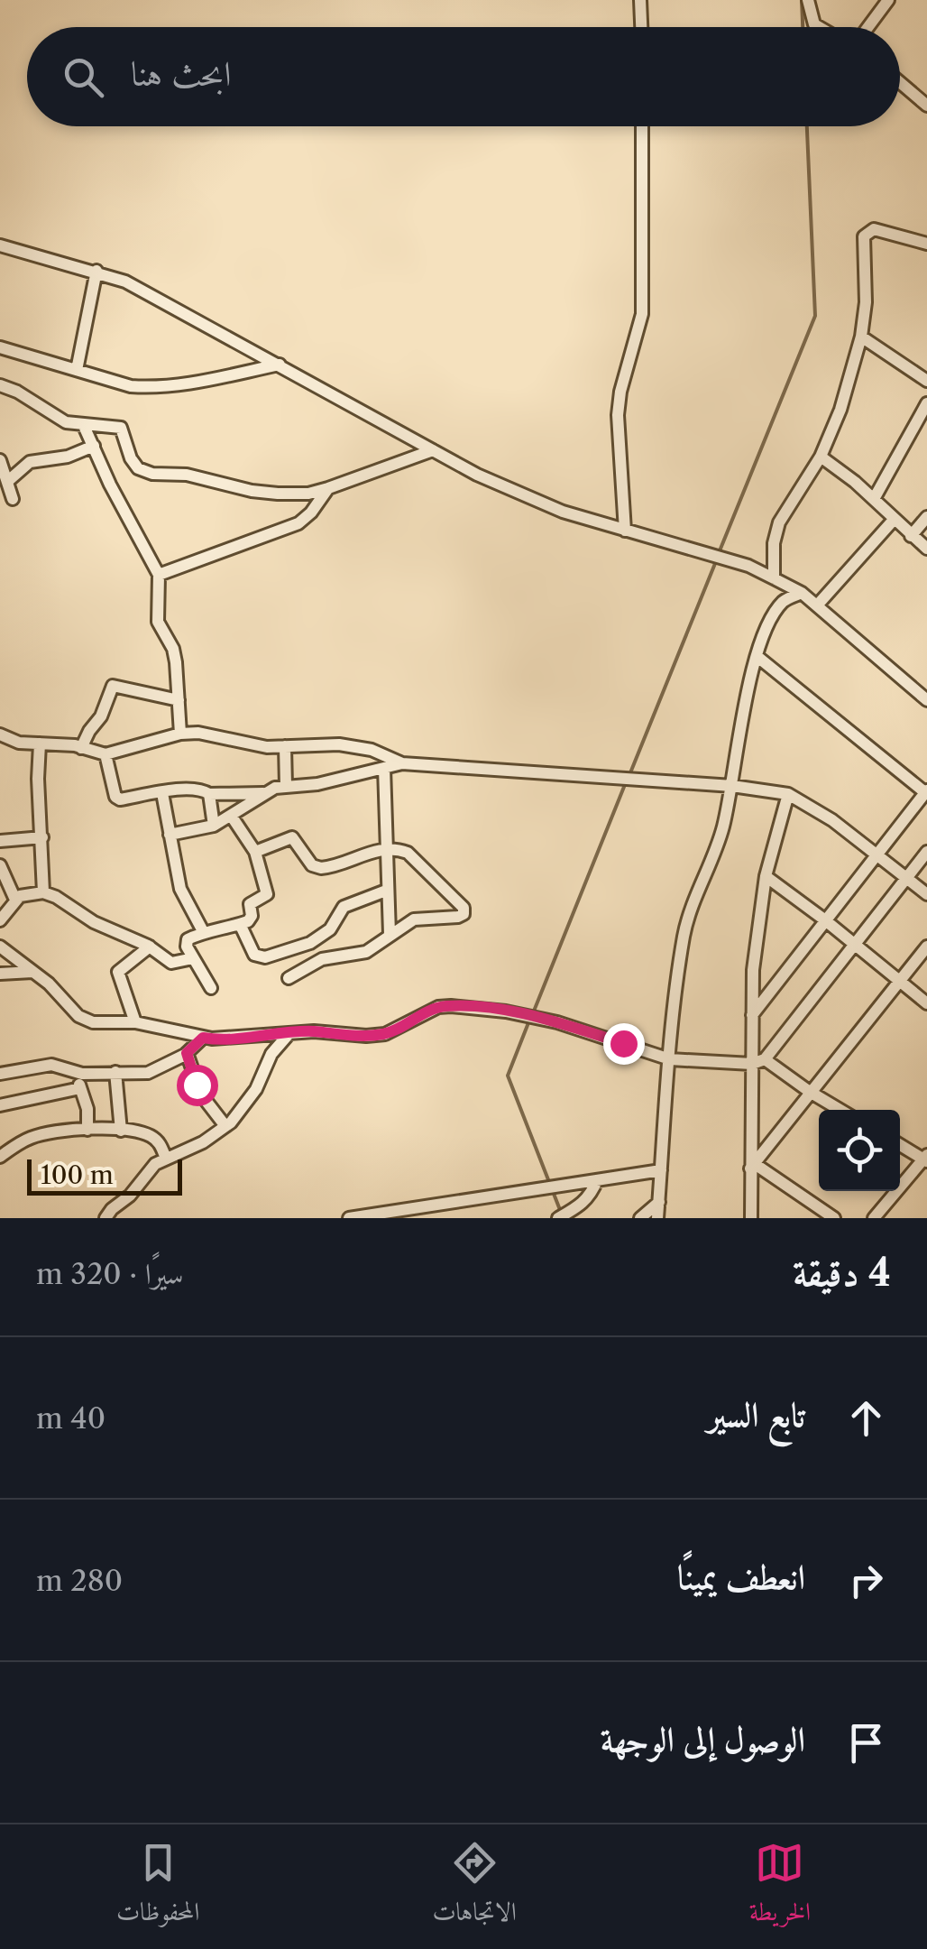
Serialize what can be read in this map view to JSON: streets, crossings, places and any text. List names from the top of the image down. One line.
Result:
{"scale_bar":"100 m","page":{"search":"ابحث هنا","scale":"100 m","heading":["4 دقيقة","سيرًا · 320 m"],"list":[["تابع السير","40 m"],["انعطف يمينًا","280 m"],"الوصول إلى الوجهة"],"nav":["الخريطة","الاتجاهات","المحفوظات"]}}
